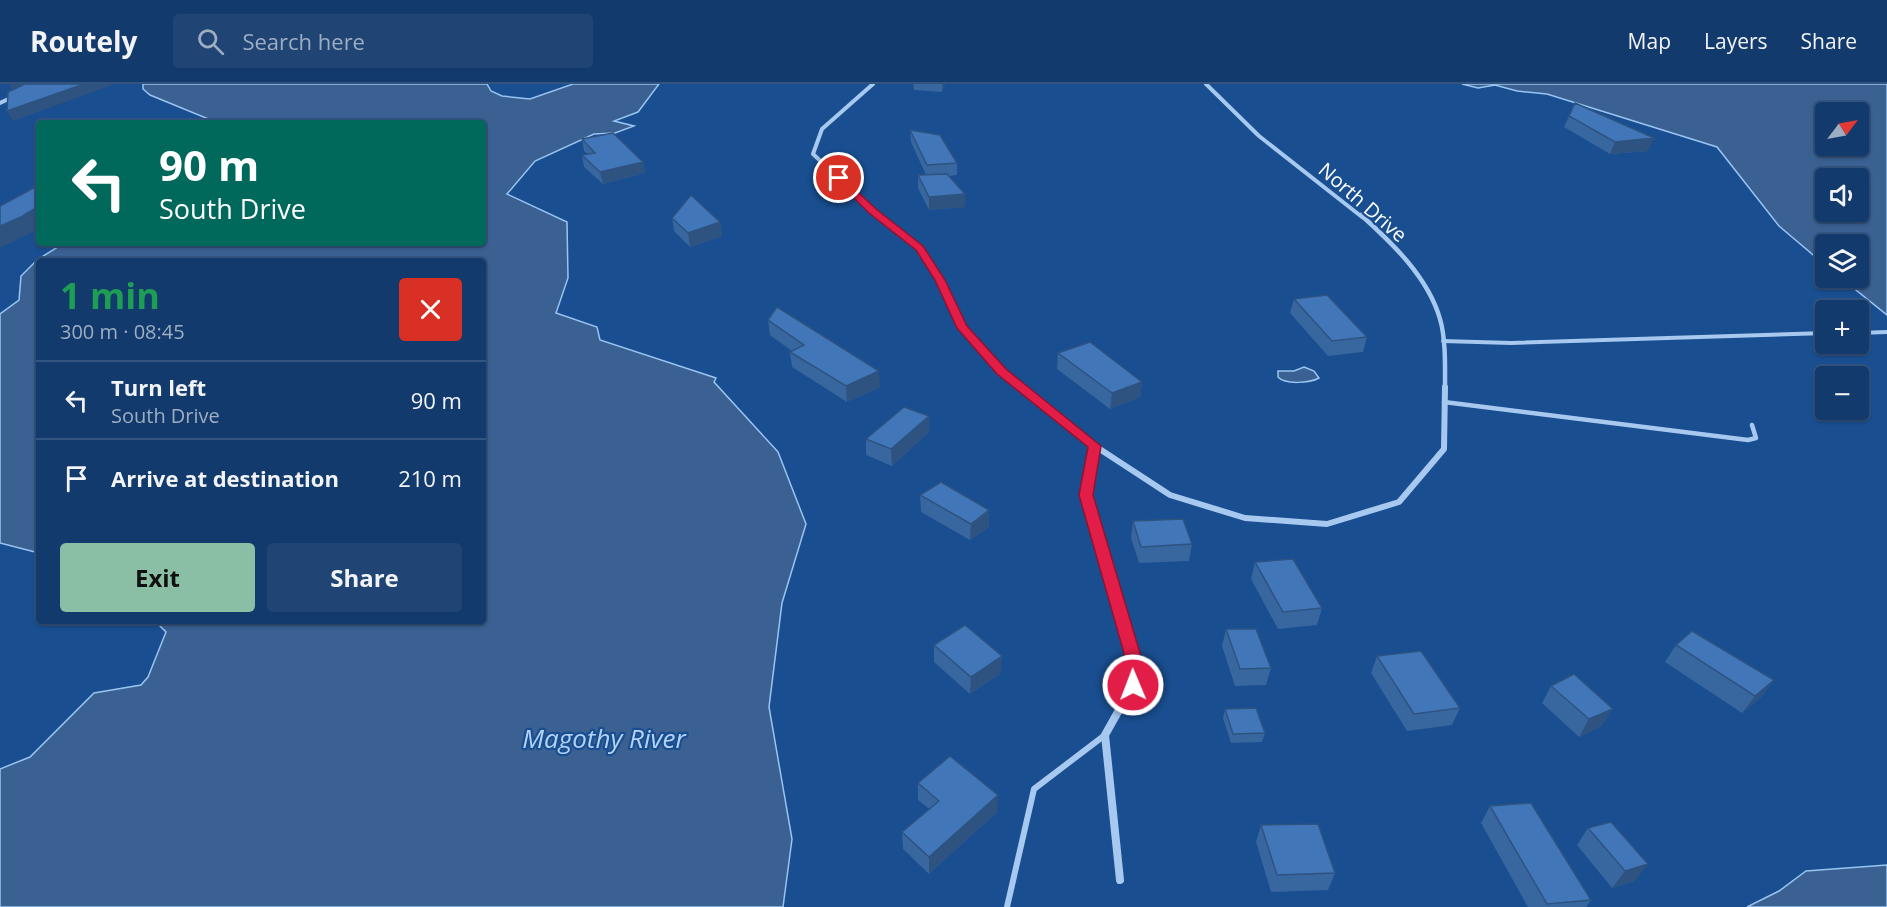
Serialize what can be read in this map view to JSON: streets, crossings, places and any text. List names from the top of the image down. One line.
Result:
{"streets":{"street":["North Drive"]},"water":["Magothy River"],"north":"top right","page":{"header":"Routely","search":"Search here","nav":["Map","Layers","Share"],"map_buttons":["+","−"],"turn":["90 m","South Drive"],"heading":["1 min","300 m · 08:45"],"list":[{"name":"Turn left","note":"South Drive","value":"90 m"},{"name":"Arrive at destination","value":"210 m"}],"buttons":["Exit","Share"]}}
